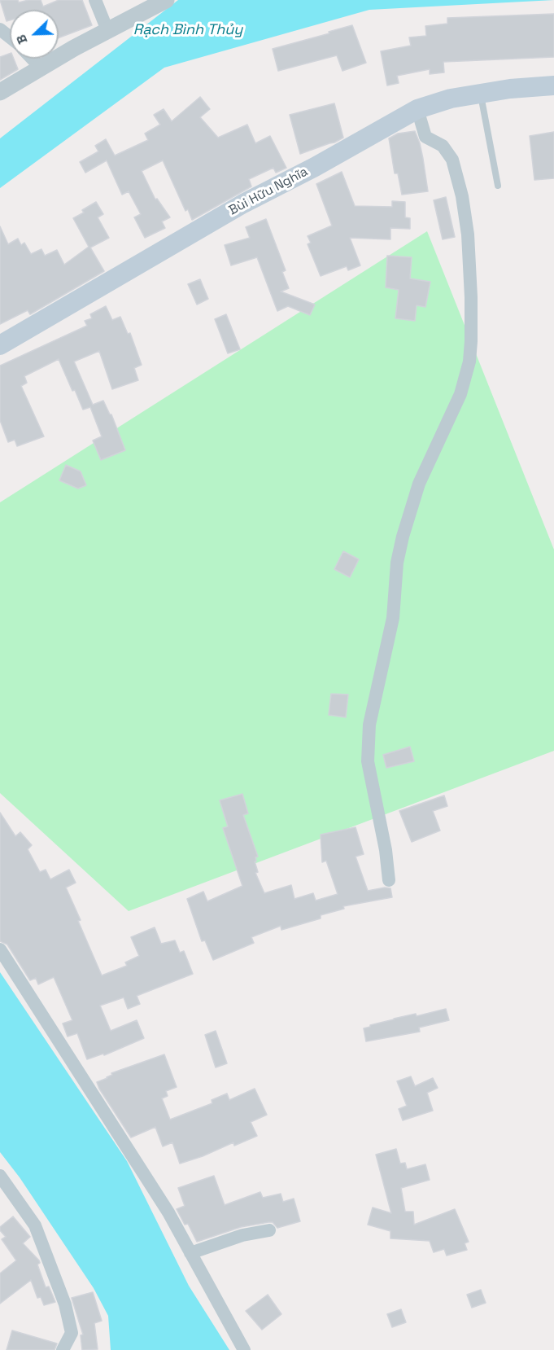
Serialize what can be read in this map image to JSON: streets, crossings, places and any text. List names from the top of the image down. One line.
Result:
{"streets":{"main road":["Bùi Hữu Nghĩa"]},"water":["Rạch Bình Thủy"],"north":"bottom left"}
